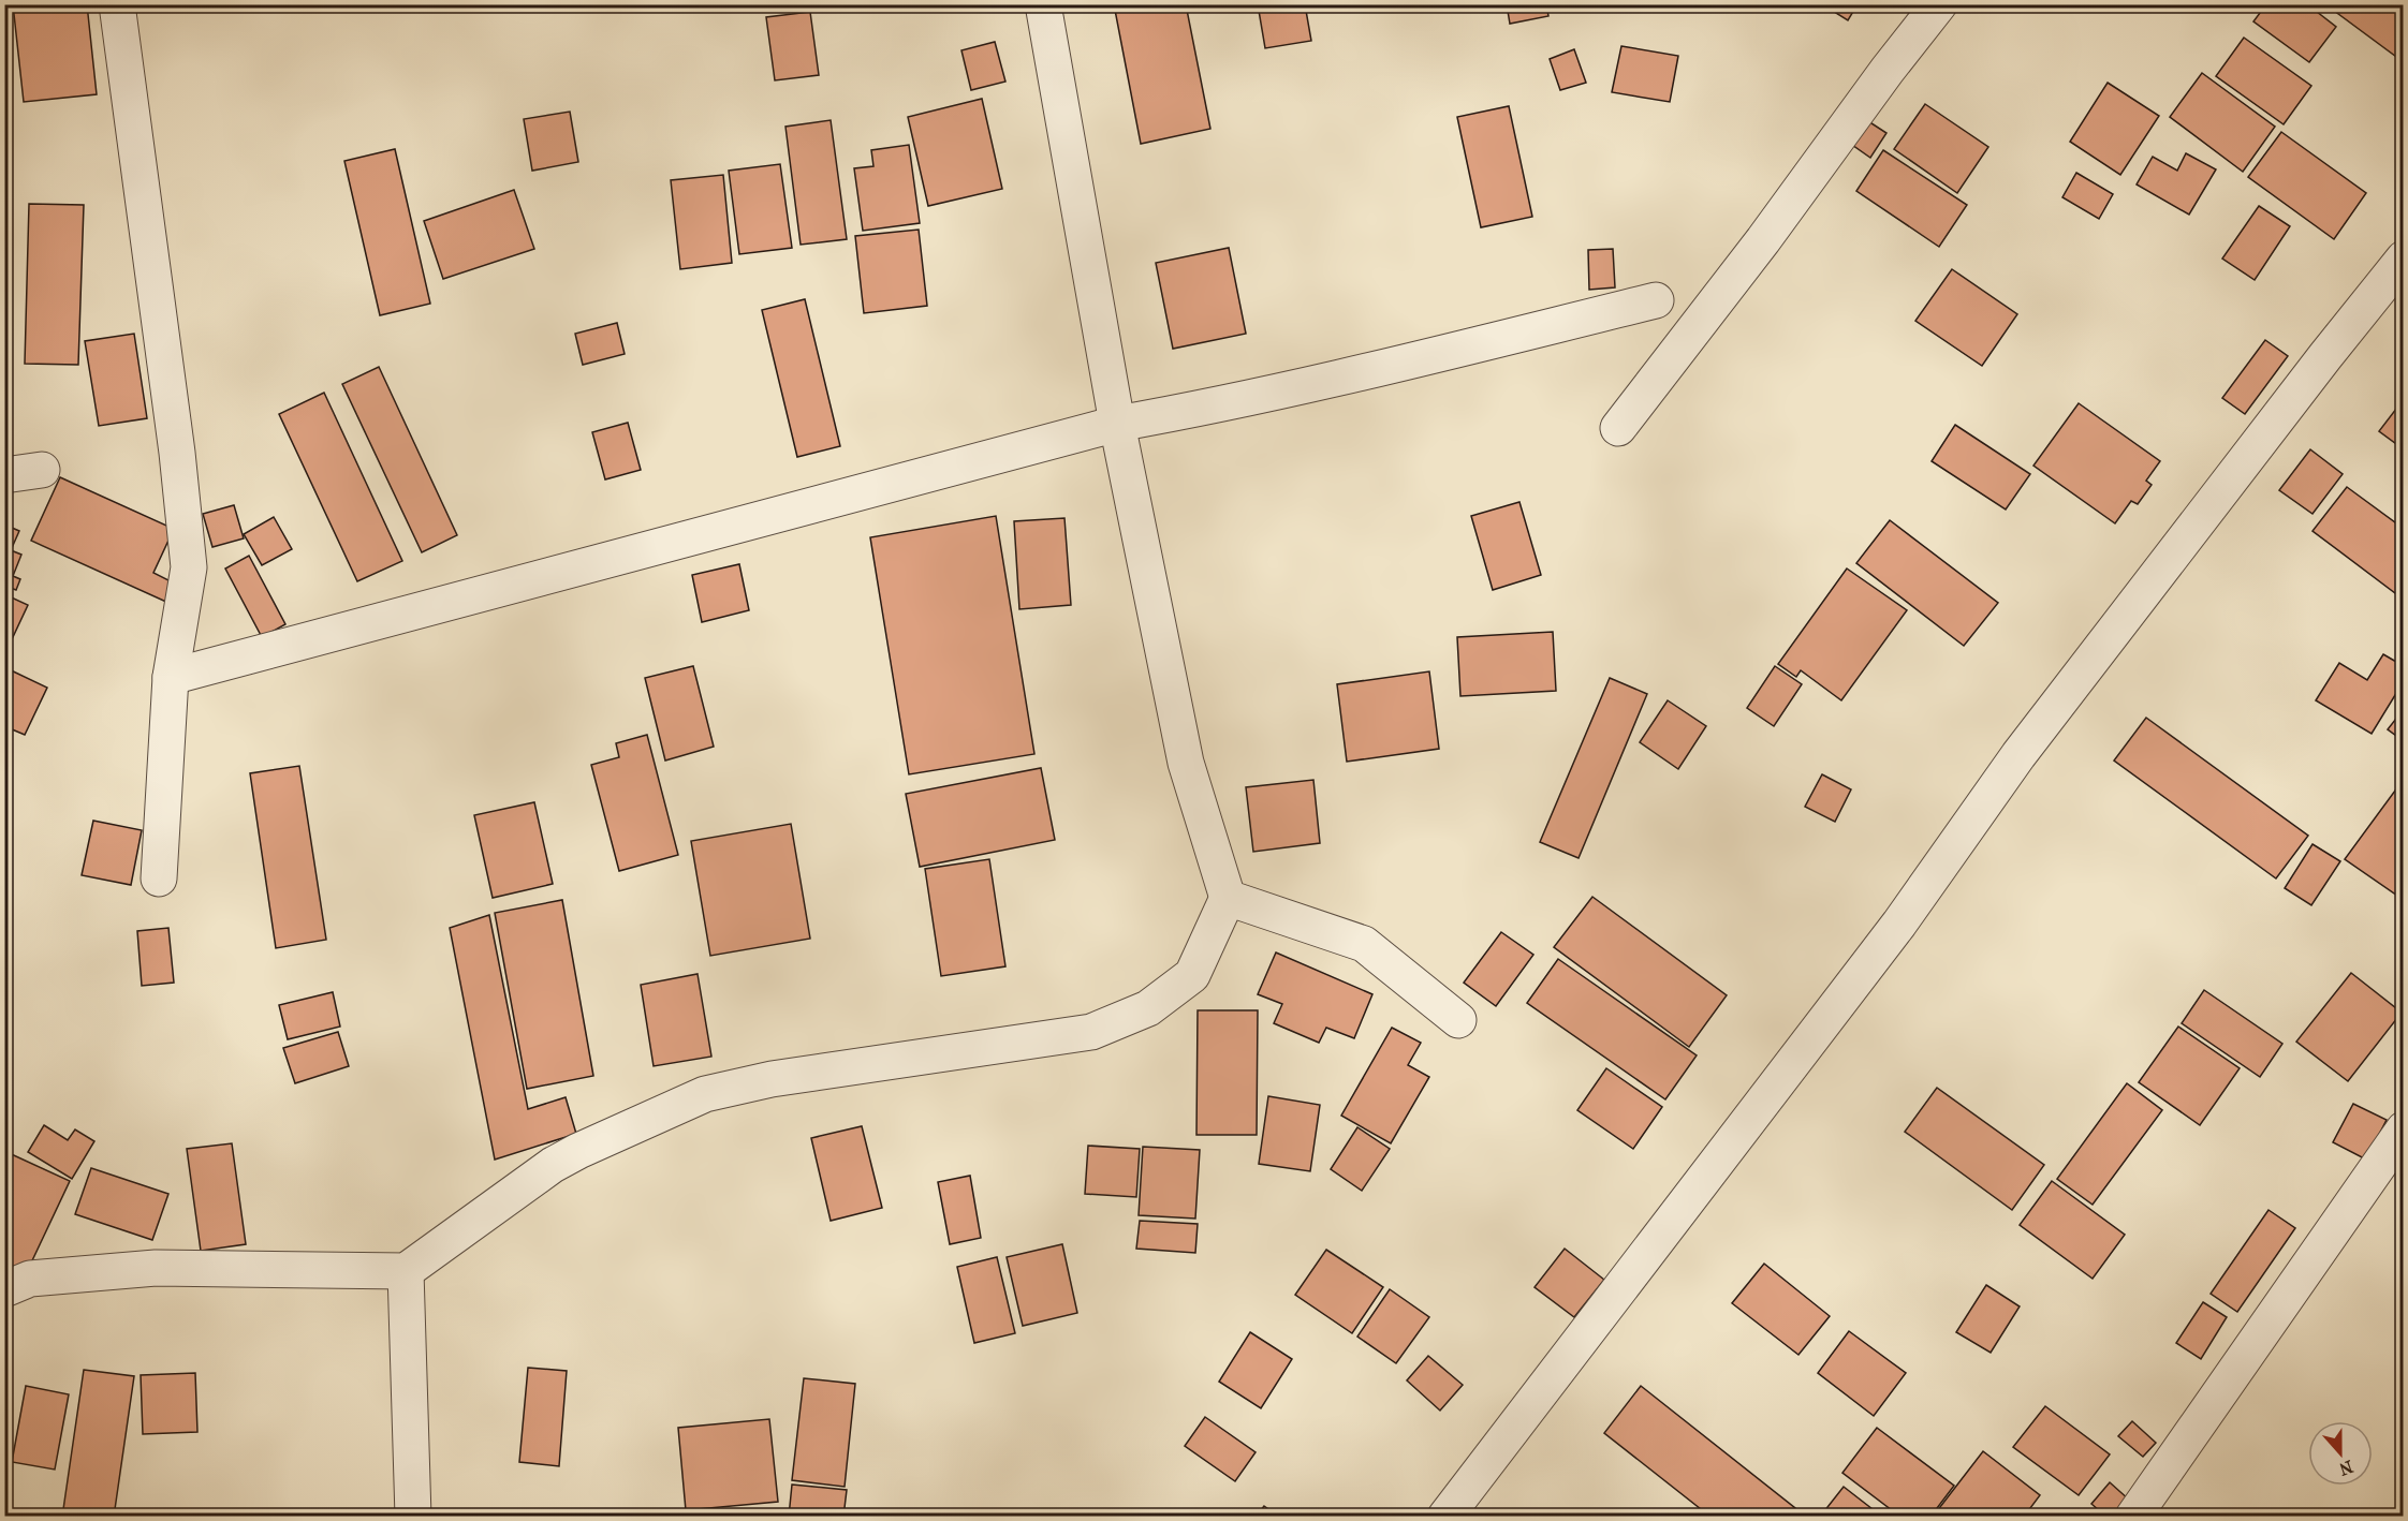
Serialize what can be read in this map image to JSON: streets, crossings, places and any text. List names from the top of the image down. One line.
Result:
{"north":"bottom"}
